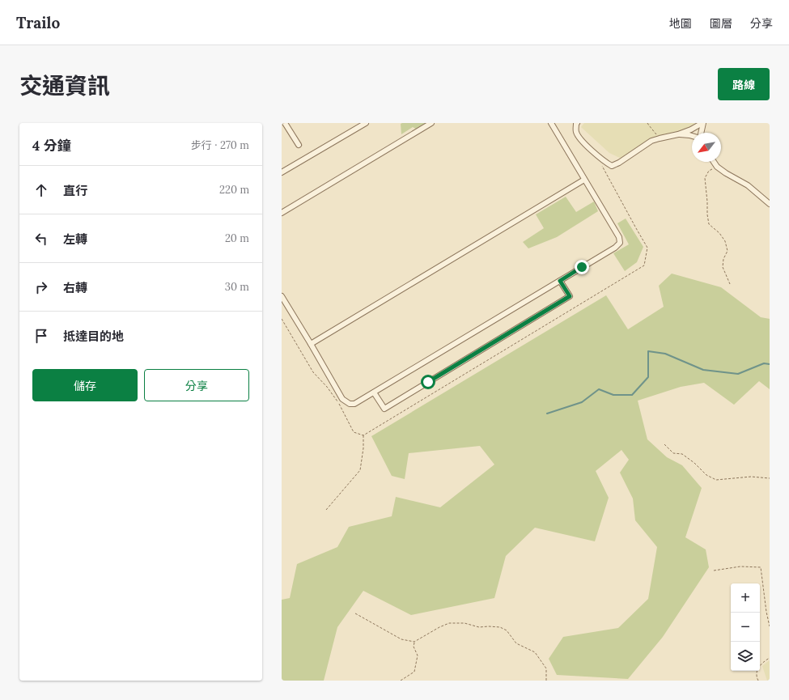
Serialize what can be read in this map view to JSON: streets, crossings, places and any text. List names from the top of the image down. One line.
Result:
{"north":"bottom left","page":{"header":"Trailo","nav":["地圖","圖層","分享"],"title":"交通資訊","buttons":["路線",["儲存","分享"]],"heading":["4 分鐘","步行 · 270 m"],"list":[["直行","220 m"],["左轉","20 m"],["右轉","30 m"],"抵達目的地"],"map_buttons":["+","−"]}}
